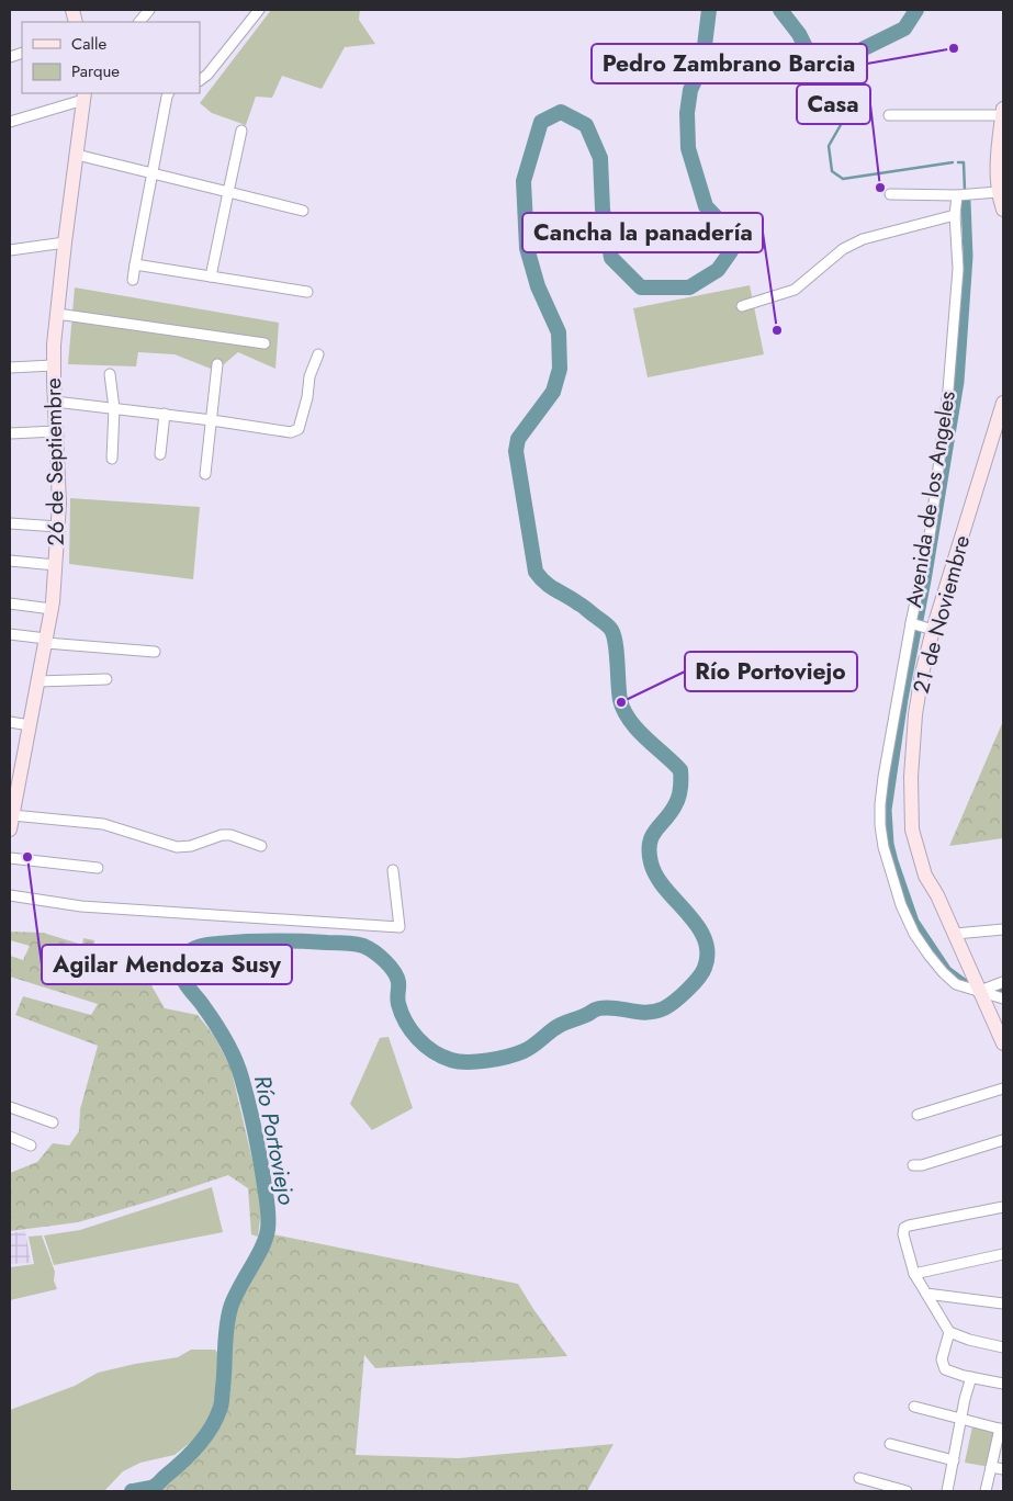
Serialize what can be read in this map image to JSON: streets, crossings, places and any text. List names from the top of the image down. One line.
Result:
{"streets":{"street":["26 de Septiembre","Avenida de los Angeles","21 de Noviembre"]},"crossings":[["Avenida de los Angeles","21 de Noviembre"]],"water":["Río Portoviejo"],"places":["Pedro Zambrano Barcia","Casa","Cancha la panadería","Río Portoviejo","Agilar Mendoza Susy"],"legend":["Calle","Parque"]}
